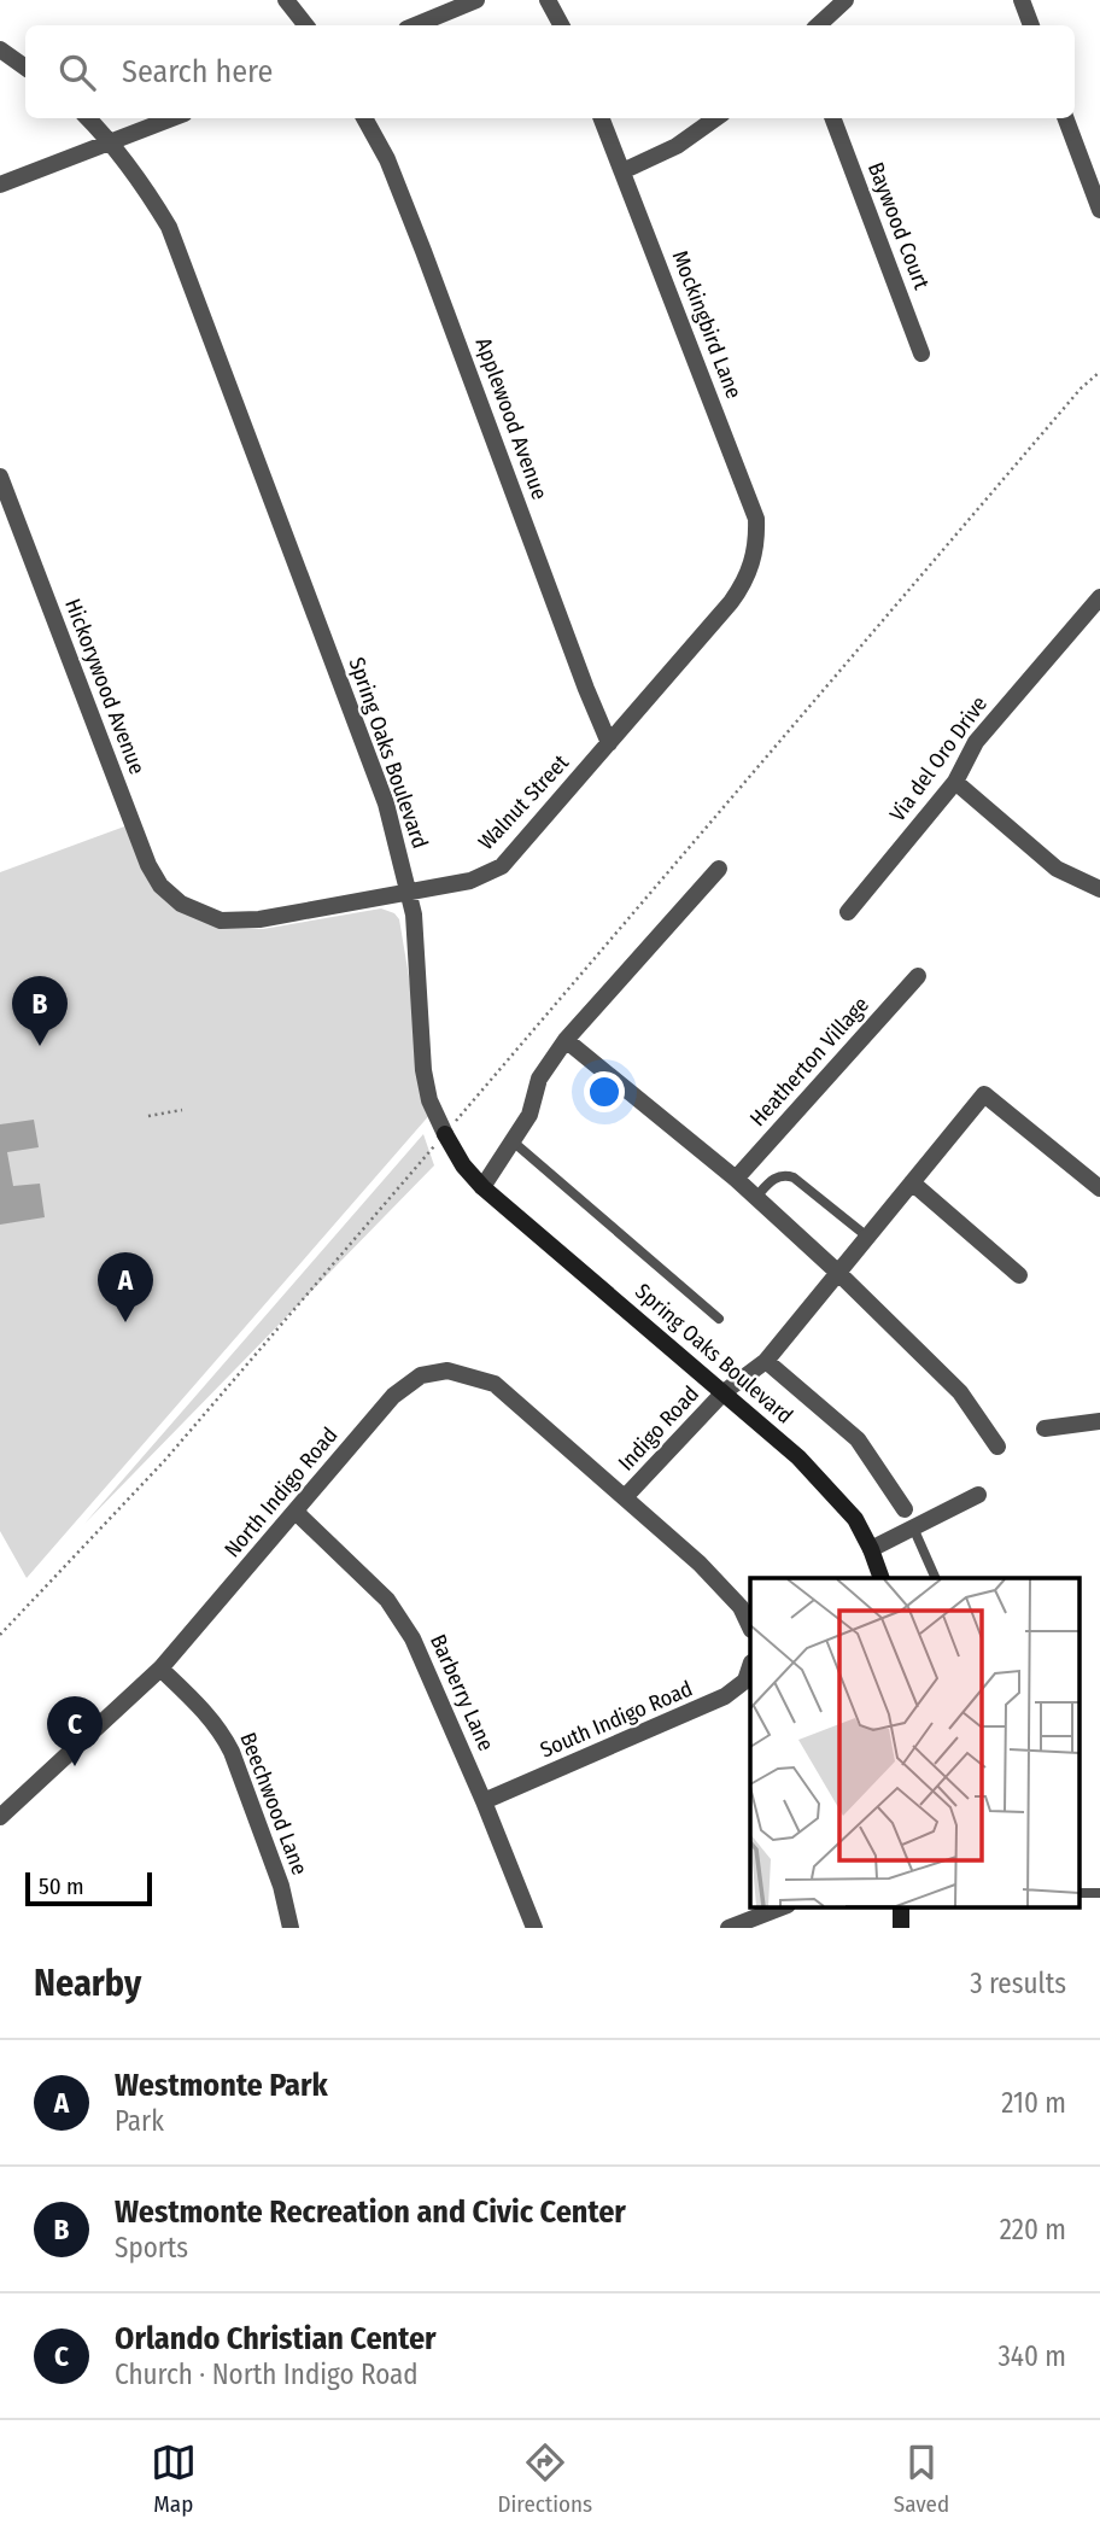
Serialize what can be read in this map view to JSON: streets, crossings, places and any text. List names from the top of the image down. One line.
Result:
{"streets":{"street":["Baywood Court","Mockingbird Lane","Applewood Avenue","Hickorywood Avenue","Spring Oaks Boulevard","Via del Oro Drive","Walnut Street","Heatherton Village","Indigo Road","North Indigo Road","Barberry Lane","South Indigo Road","Beechwood Lane"]},"crossings":[["Mockingbird Lane","Walnut Street"],["Applewood Avenue","Walnut Street"],["Hickorywood Avenue","Walnut Street"],["Spring Oaks Boulevard","Walnut Street"],["Spring Oaks Boulevard","Indigo Road"],["Indigo Road","North Indigo Road"],["North Indigo Road","Barberry Lane"],["North Indigo Road","Beechwood Lane"],["Barberry Lane","South Indigo Road"]],"scale_bar":"50 m","page":{"search":"Search here","pins":["B","A","C"],"scale":"50 m","heading":["Nearby","3 results"],"list":[{"mark":"A","name":"Westmonte Park","note":"Park","value":"210 m"},{"mark":"B","name":"Westmonte Recreation and Civic Center","note":"Sports","value":"220 m"},{"mark":"C","name":"Orlando Christian Center","note":"Church · North Indigo Road","value":"340 m"}],"nav":["Map","Directions","Saved"]}}
